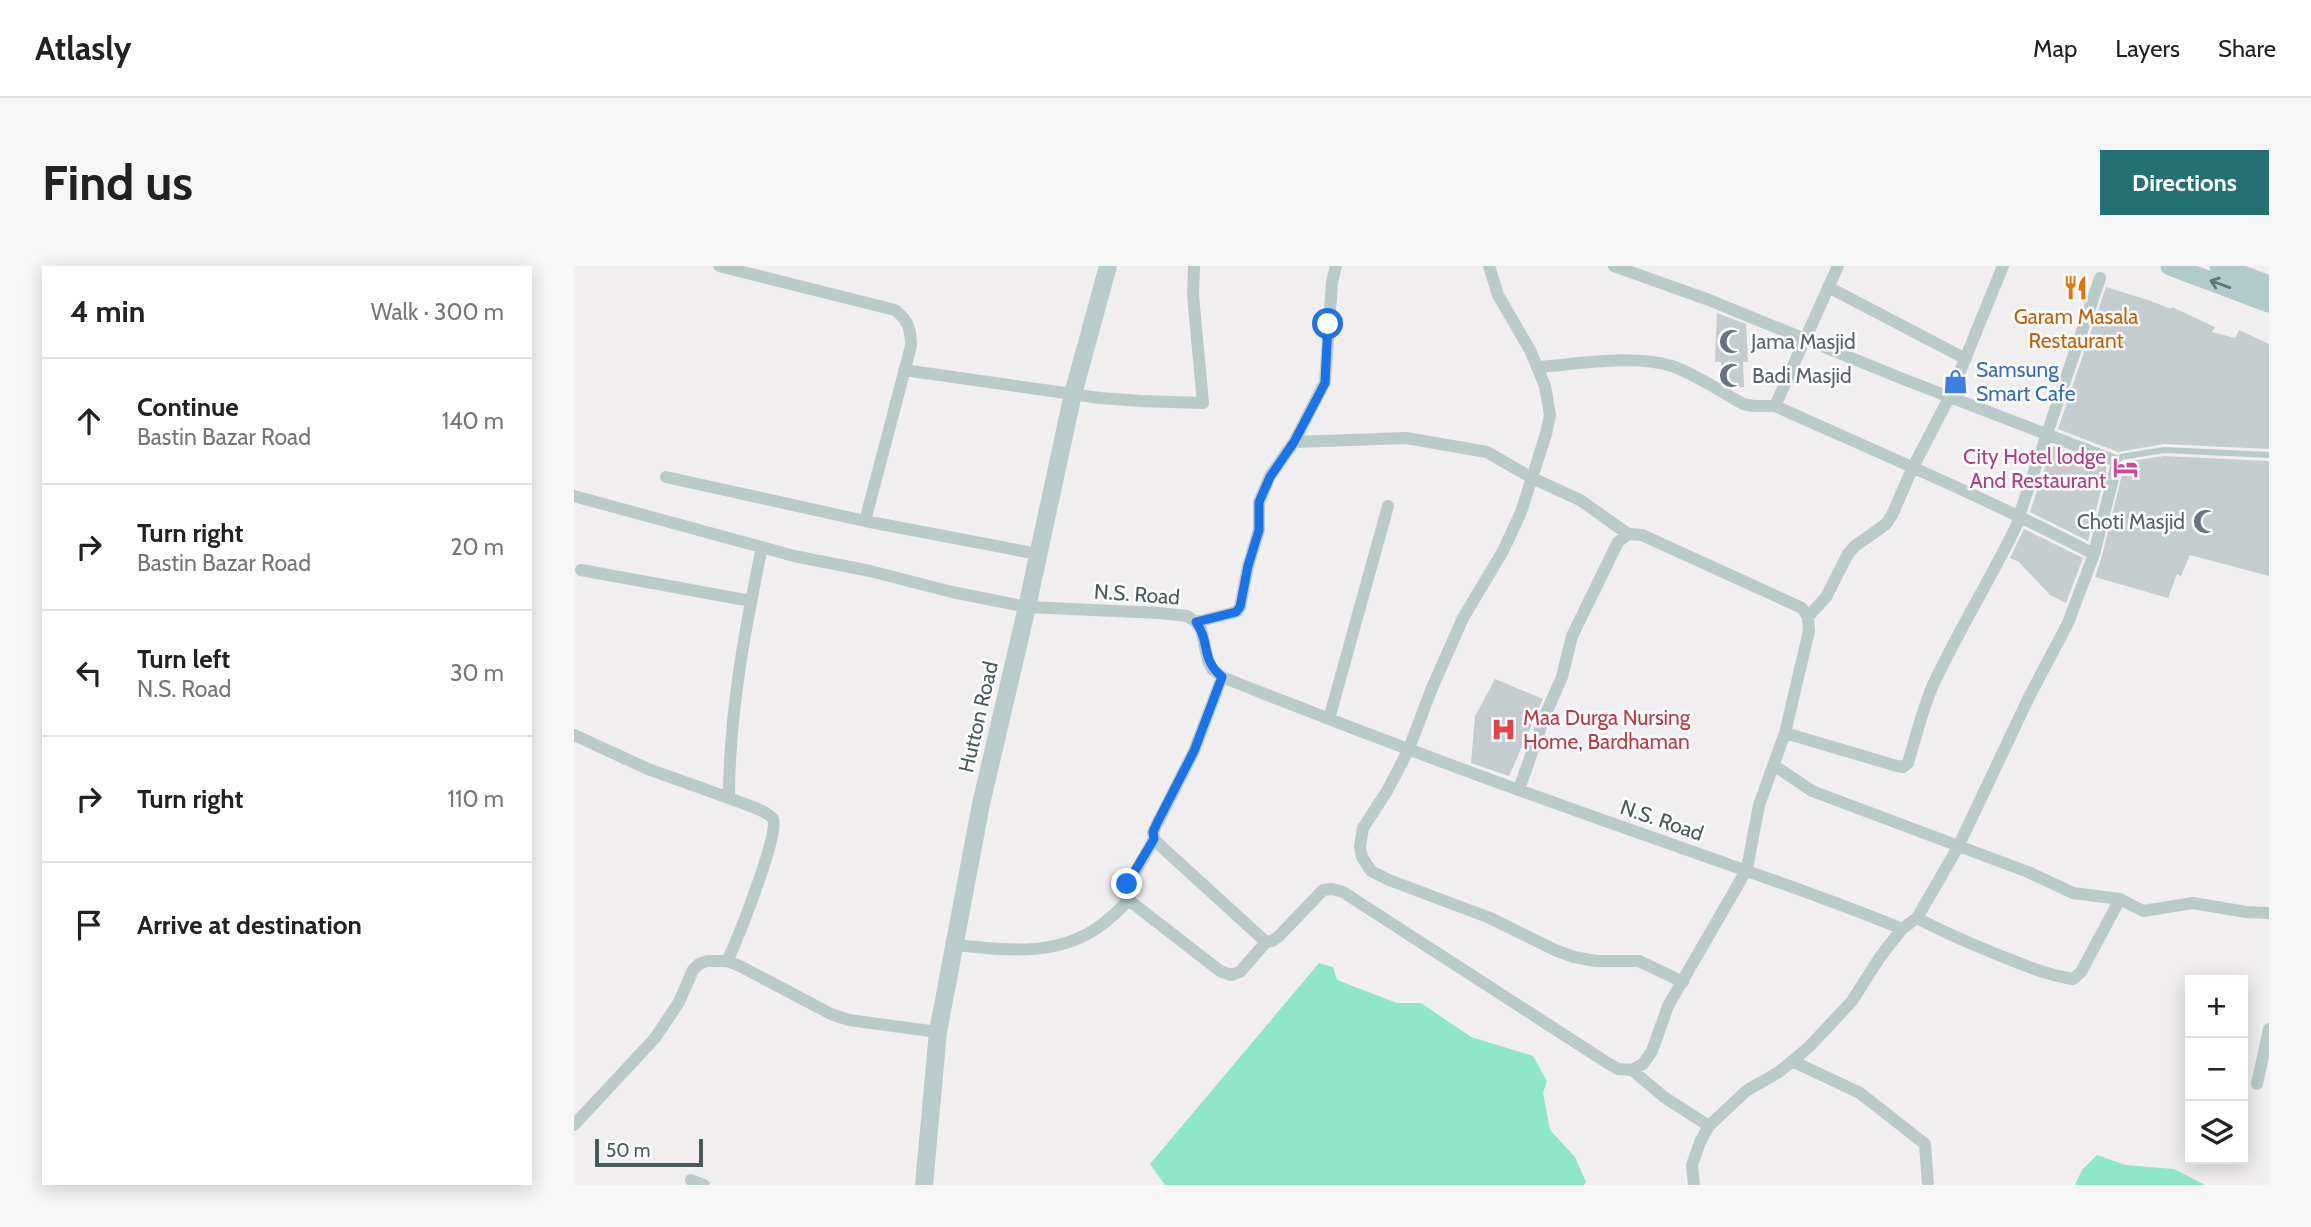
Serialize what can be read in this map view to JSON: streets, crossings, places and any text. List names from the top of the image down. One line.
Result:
{"streets":{"street":["N.S. Road","Hutton Road"]},"crossings":[["N.S. Road","Hutton Road"]],"places":{"restaurant":["Garam Masala Restaurant"],"mosque":["Jama Masjid","Badi Masjid","Choti Masjid"],"shop":["Samsung Smart Cafe"],"hotel":["City Hotel lodge And Restaurant"],"hospital":["Maa Durga Nursing Home, Bardhaman"]},"scale_bar":"50 m","page":{"header":"Atlasly","nav":["Map","Layers","Share"],"buttons":"Directions","title":"Find us","heading":["4 min","Walk · 300 m"],"list":[["Continue","Bastin Bazar Road","140 m"],["Turn right","Bastin Bazar Road","20 m"],["Turn left","N.S. Road","30 m"],["Turn right","110 m"],"Arrive at destination"],"map_buttons":["+","−"],"scale":"50 m"}}
